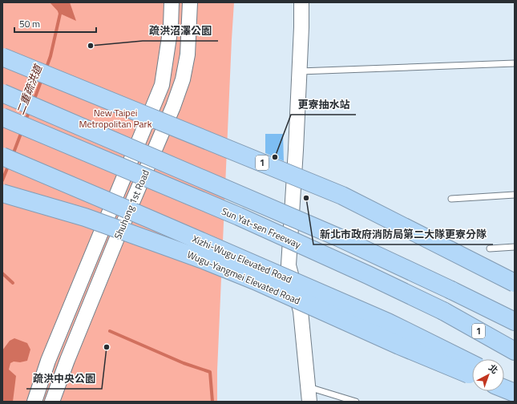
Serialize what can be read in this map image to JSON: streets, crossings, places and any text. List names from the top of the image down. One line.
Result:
{"streets":{"highway":["1","Sun Yat-sen Freeway","Xizhi-Wugu Elevated Road","Wugu-Yangmei Elevated Road"],"street":["Shuhong 1st Road"]},"water":["二重疏洪道"],"parks":["New Taipei Metropolitan Park"],"places":["疏洪沼澤公園","更寮抽水站","新北市政府消防局第二大隊更寮分隊","疏洪中央公園"],"scale_bar":"50 m","north":"top right"}
